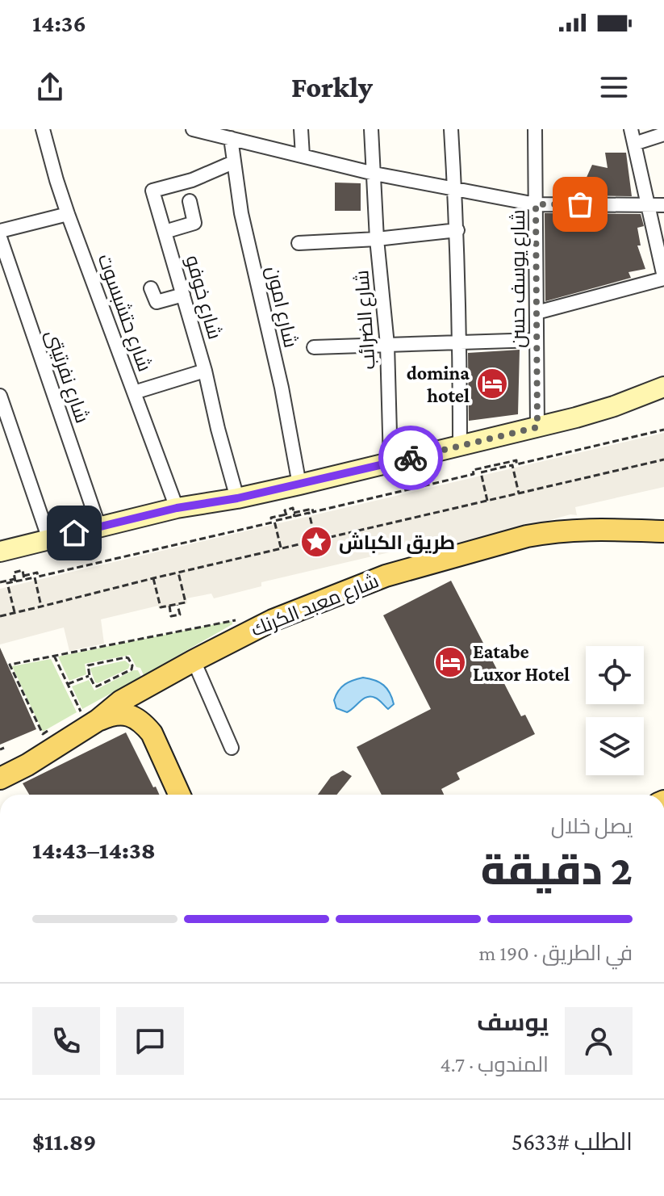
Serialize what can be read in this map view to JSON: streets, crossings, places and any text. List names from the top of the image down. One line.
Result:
{"streets":{"main road":["شارع معبد الكرنك"],"street":["شارع يوسف حسن","شارع خوفو","شارع امون","شارع حتشبسوت","شارع الضرائب","شارع نفرتيتى"]},"crossings":[["شارع خوفو","شارع امون"]],"places":{"hotel":["domina hotel","Eatabe Luxor Hotel"],"place":["طريق الكباش"]},"page":{"status":"14:36","header":"Forkly","heading":["2 دقيقة","يصل خلال","14:38–14:43"],"panel":["يوسف","المندوب · 4.7","الطلب #5633","$11.89"],"bar":"في الطريق · 190 m"}}
